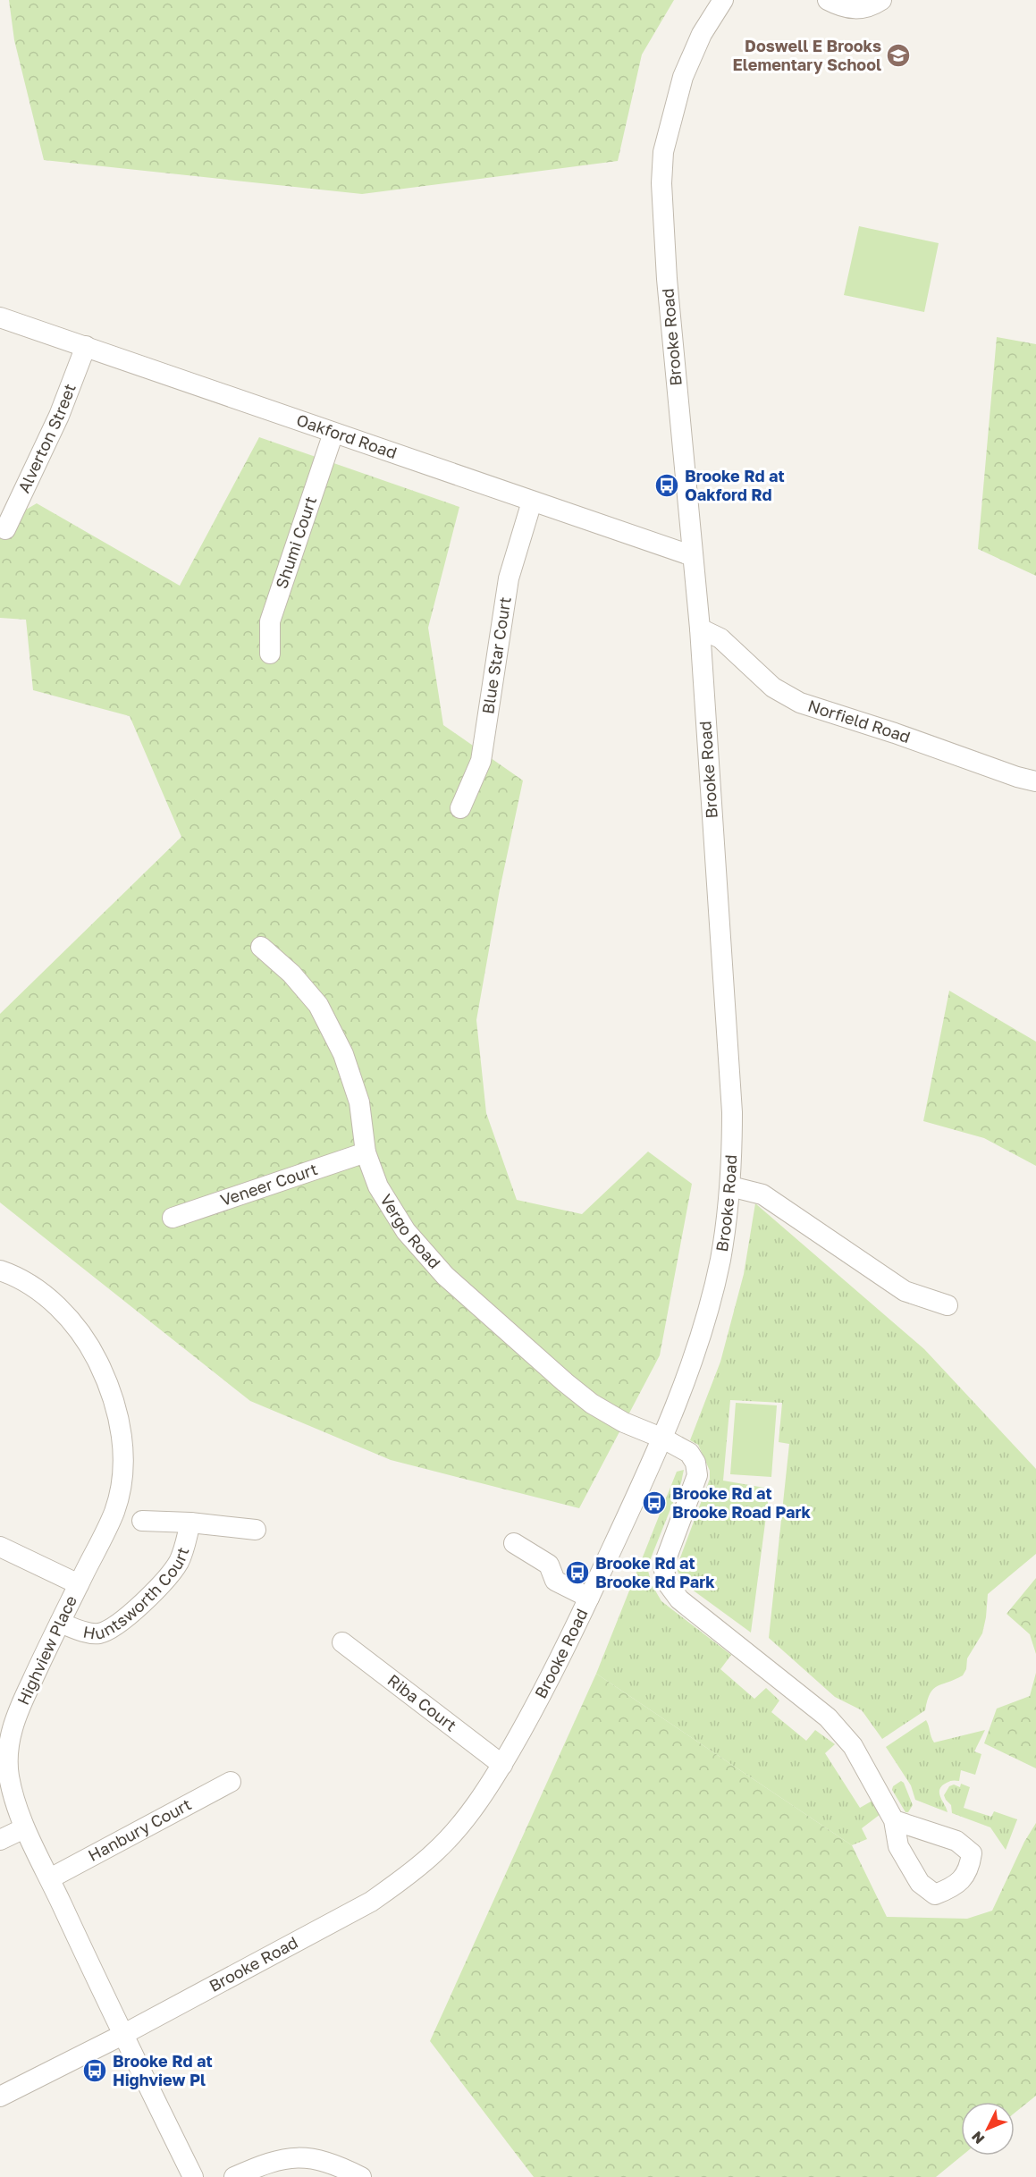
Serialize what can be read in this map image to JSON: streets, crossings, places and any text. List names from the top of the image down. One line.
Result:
{"streets":{"street":["Brooke Road","Oakford Road","Alverton Street","Shumi Court","Blue Star Court","Norfield Road","Veneer Court","Vergo Road","Huntsworth Court","Highview Place","Riba Court","Hanbury Court"]},"crossings":[["Brooke Road","Oakford Road"],["Brooke Road","Norfield Road"],["Brooke Road","Vergo Road"],["Brooke Road","Highview Place"],["Brooke Road","Riba Court"],["Oakford Road","Alverton Street"],["Oakford Road","Shumi Court"],["Oakford Road","Blue Star Court"],["Veneer Court","Vergo Road"],["Huntsworth Court","Highview Place"],["Highview Place","Hanbury Court"]],"places":{"school or university":["Doswell E Brooks Elementary School"],"bus stop":["Brooke Rd at Oakford Rd","Brooke Rd at Brooke Road Park","Brooke Rd at Brooke Rd Park","Brooke Rd at Highview Pl"]},"north":"bottom left"}
